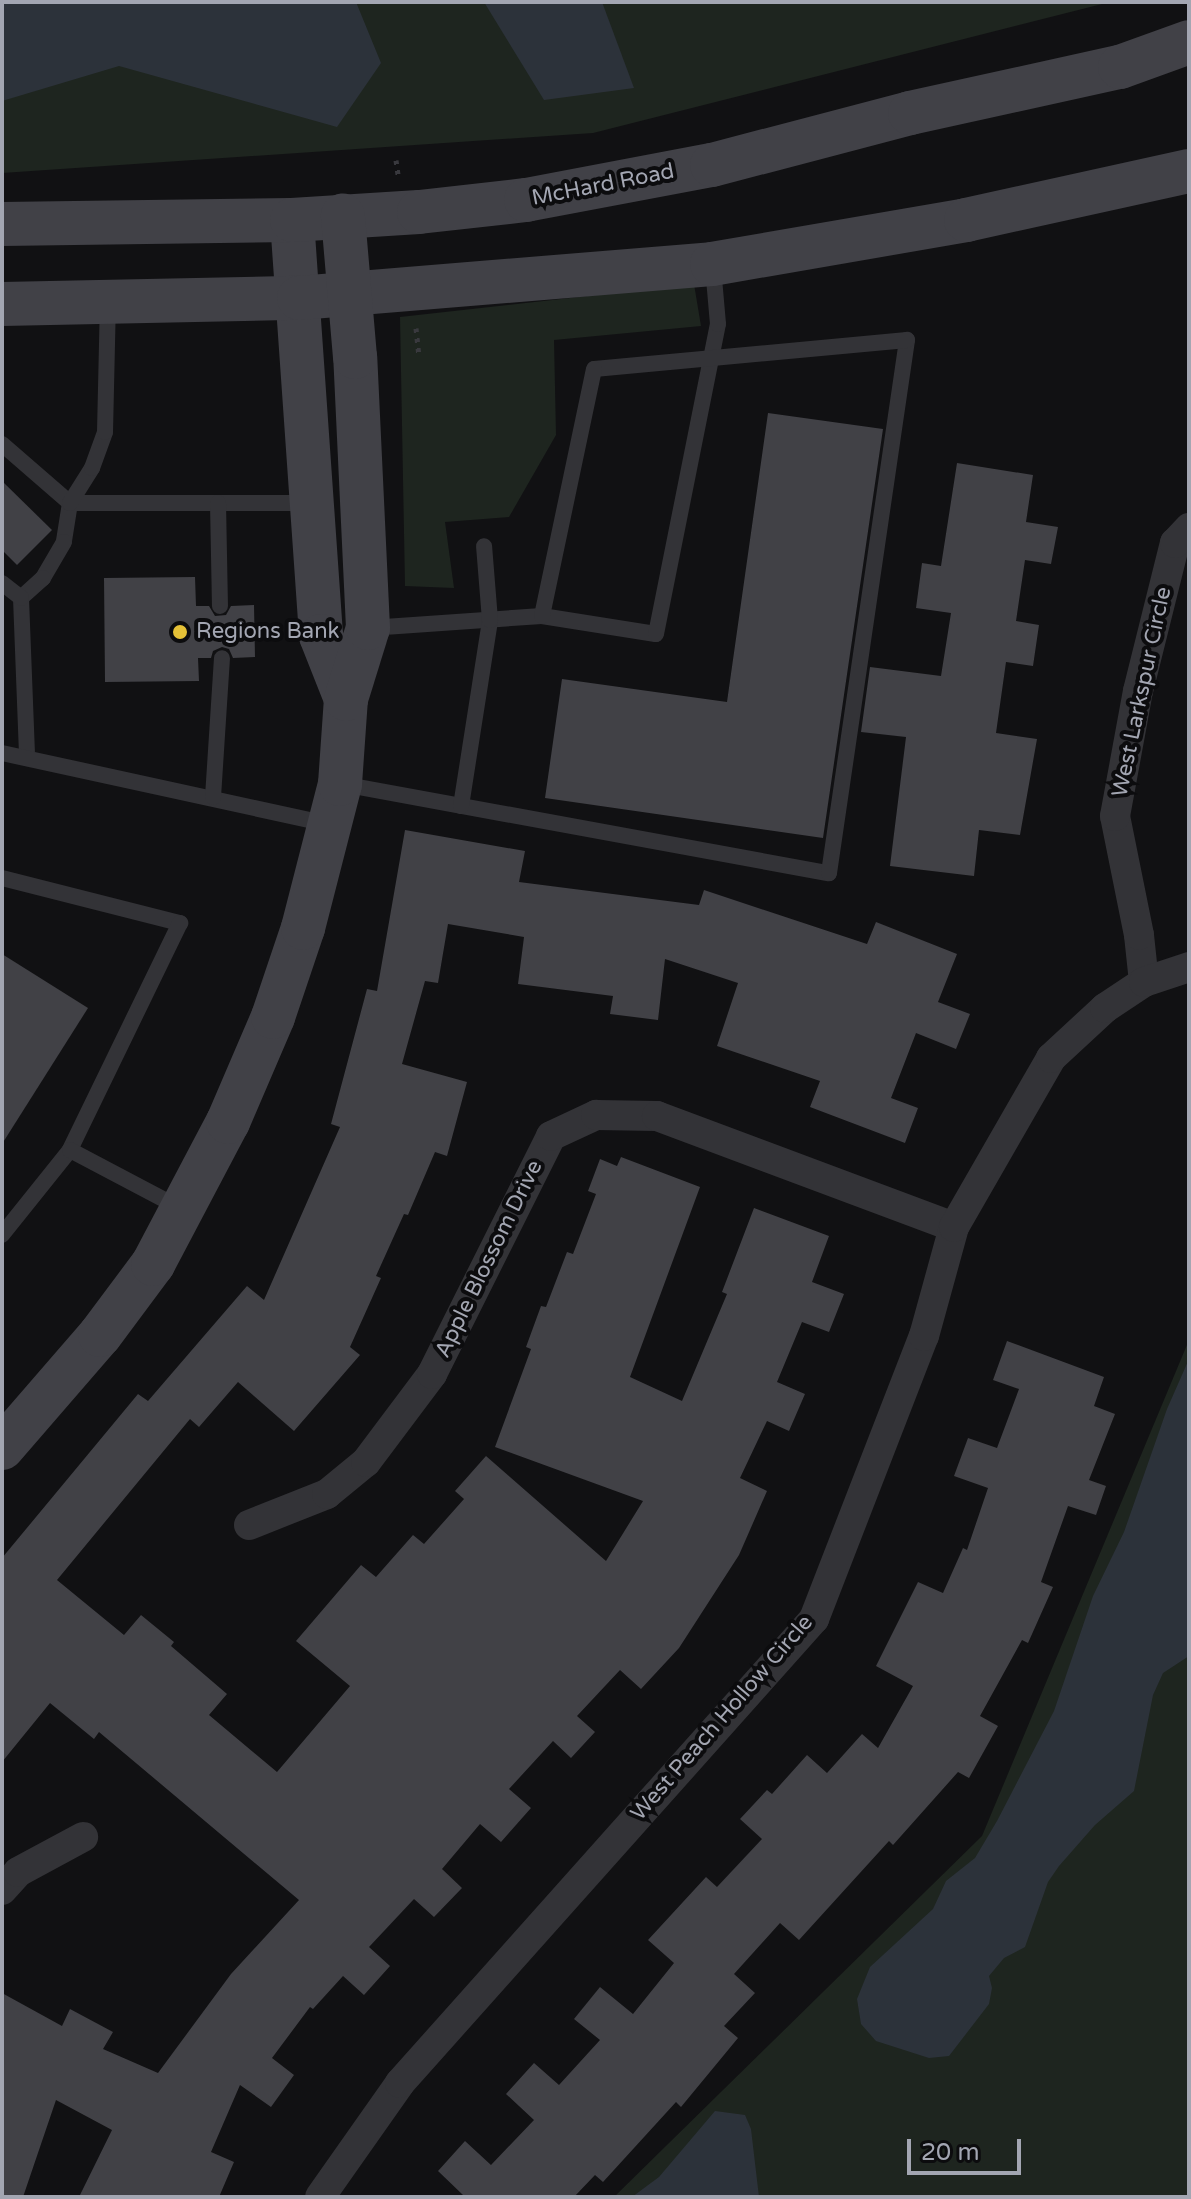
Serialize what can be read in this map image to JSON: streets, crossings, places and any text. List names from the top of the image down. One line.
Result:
{"streets":{"main road":["McHard Road"],"street":["West Larkspur Circle","Apple Blossom Drive","West Peach Hollow Circle"]},"crossings":[["West Larkspur Circle","West Peach Hollow Circle"],["Apple Blossom Drive","West Peach Hollow Circle"]],"places":["Regions Bank"],"scale_bar":"20 m"}
